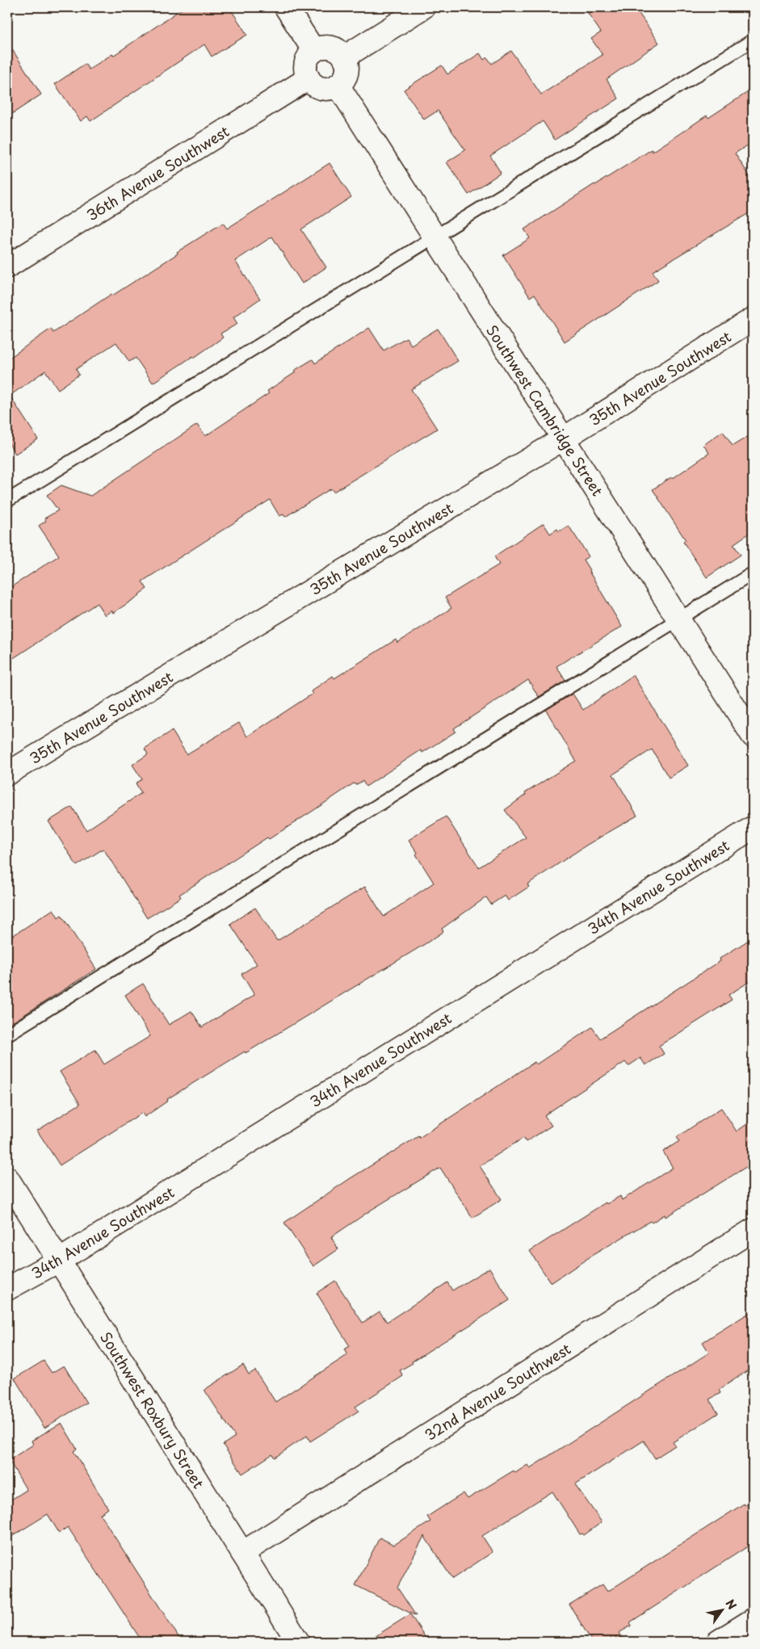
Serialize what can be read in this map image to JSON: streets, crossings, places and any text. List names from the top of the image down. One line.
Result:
{"streets":{"street":["36th Avenue Southwest","35th Avenue Southwest","Southwest Cambridge Street","34th Avenue Southwest","32nd Avenue Southwest","Southwest Roxbury Street"]},"crossings":[["36th Avenue Southwest","Southwest Cambridge Street"],["35th Avenue Southwest","Southwest Cambridge Street"],["34th Avenue Southwest","Southwest Roxbury Street"],["32nd Avenue Southwest","Southwest Roxbury Street"]],"north":"top right"}
